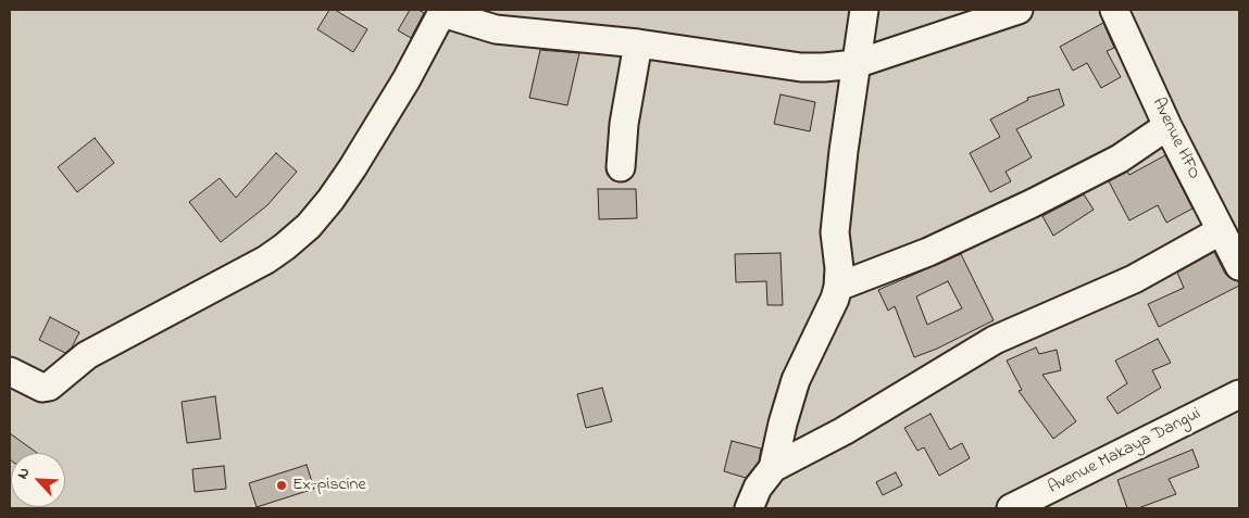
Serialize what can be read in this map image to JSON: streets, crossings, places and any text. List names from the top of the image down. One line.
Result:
{"streets":{"street":["Avenue HFO","Avenue Makaya Dangui"]},"places":["Ex-piscine"],"north":"top left"}
